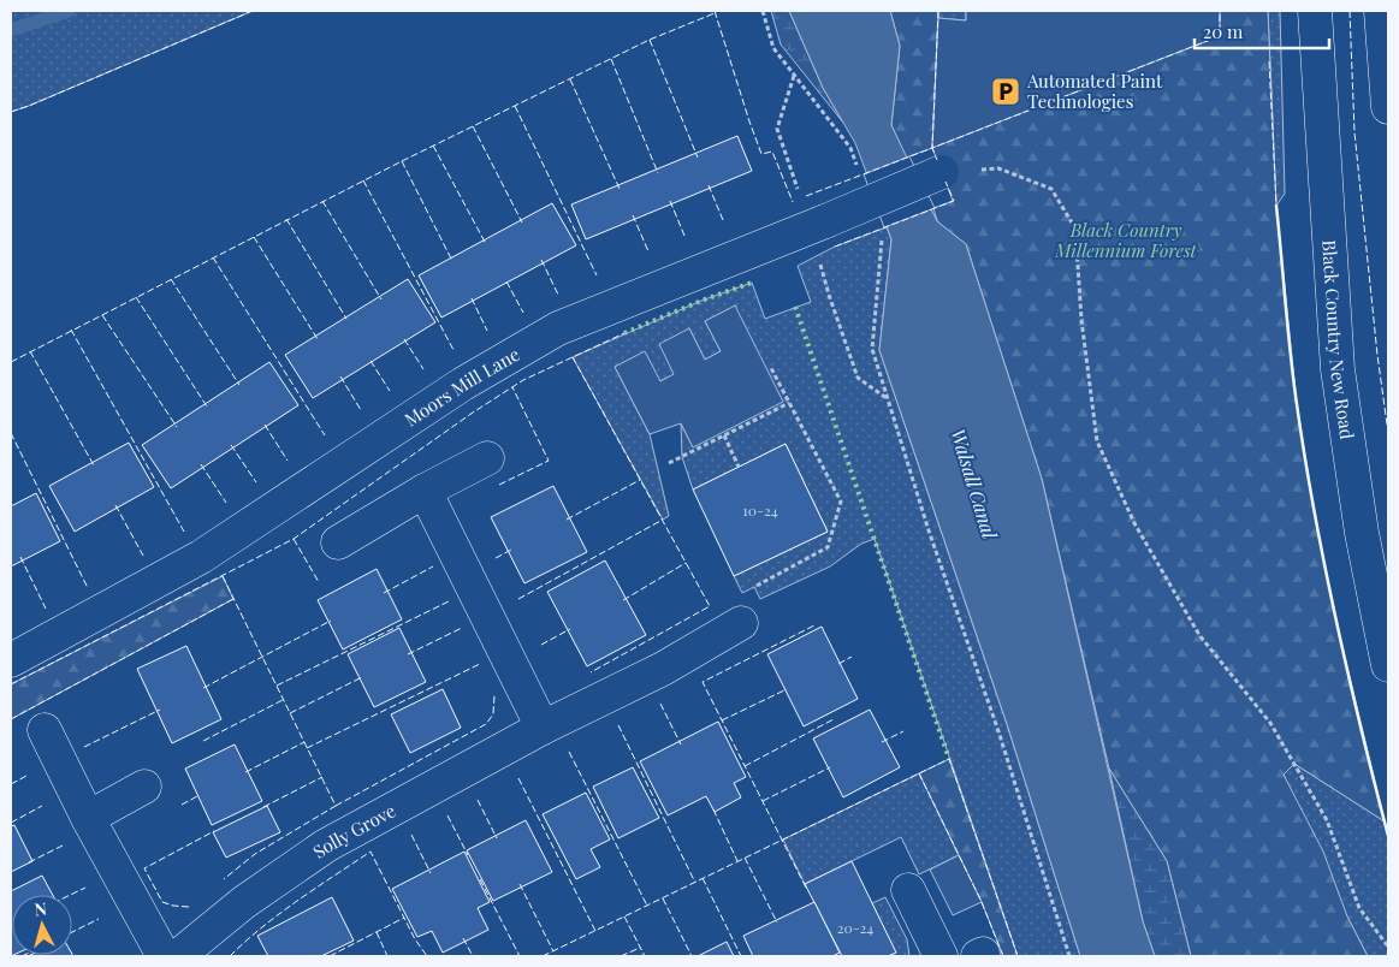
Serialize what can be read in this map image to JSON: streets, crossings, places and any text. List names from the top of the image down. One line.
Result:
{"streets":{"main road":["Black Country New Road","Moors Mill Lane","Solly Grove"]},"water":["Walsall Canal"],"parks":["Black Country Millennium Forest"],"places":{"parking":["Automated Paint Technologies"]},"house_numbers":["10-24","20-24"],"scale_bar":"20 m","north":"top"}
